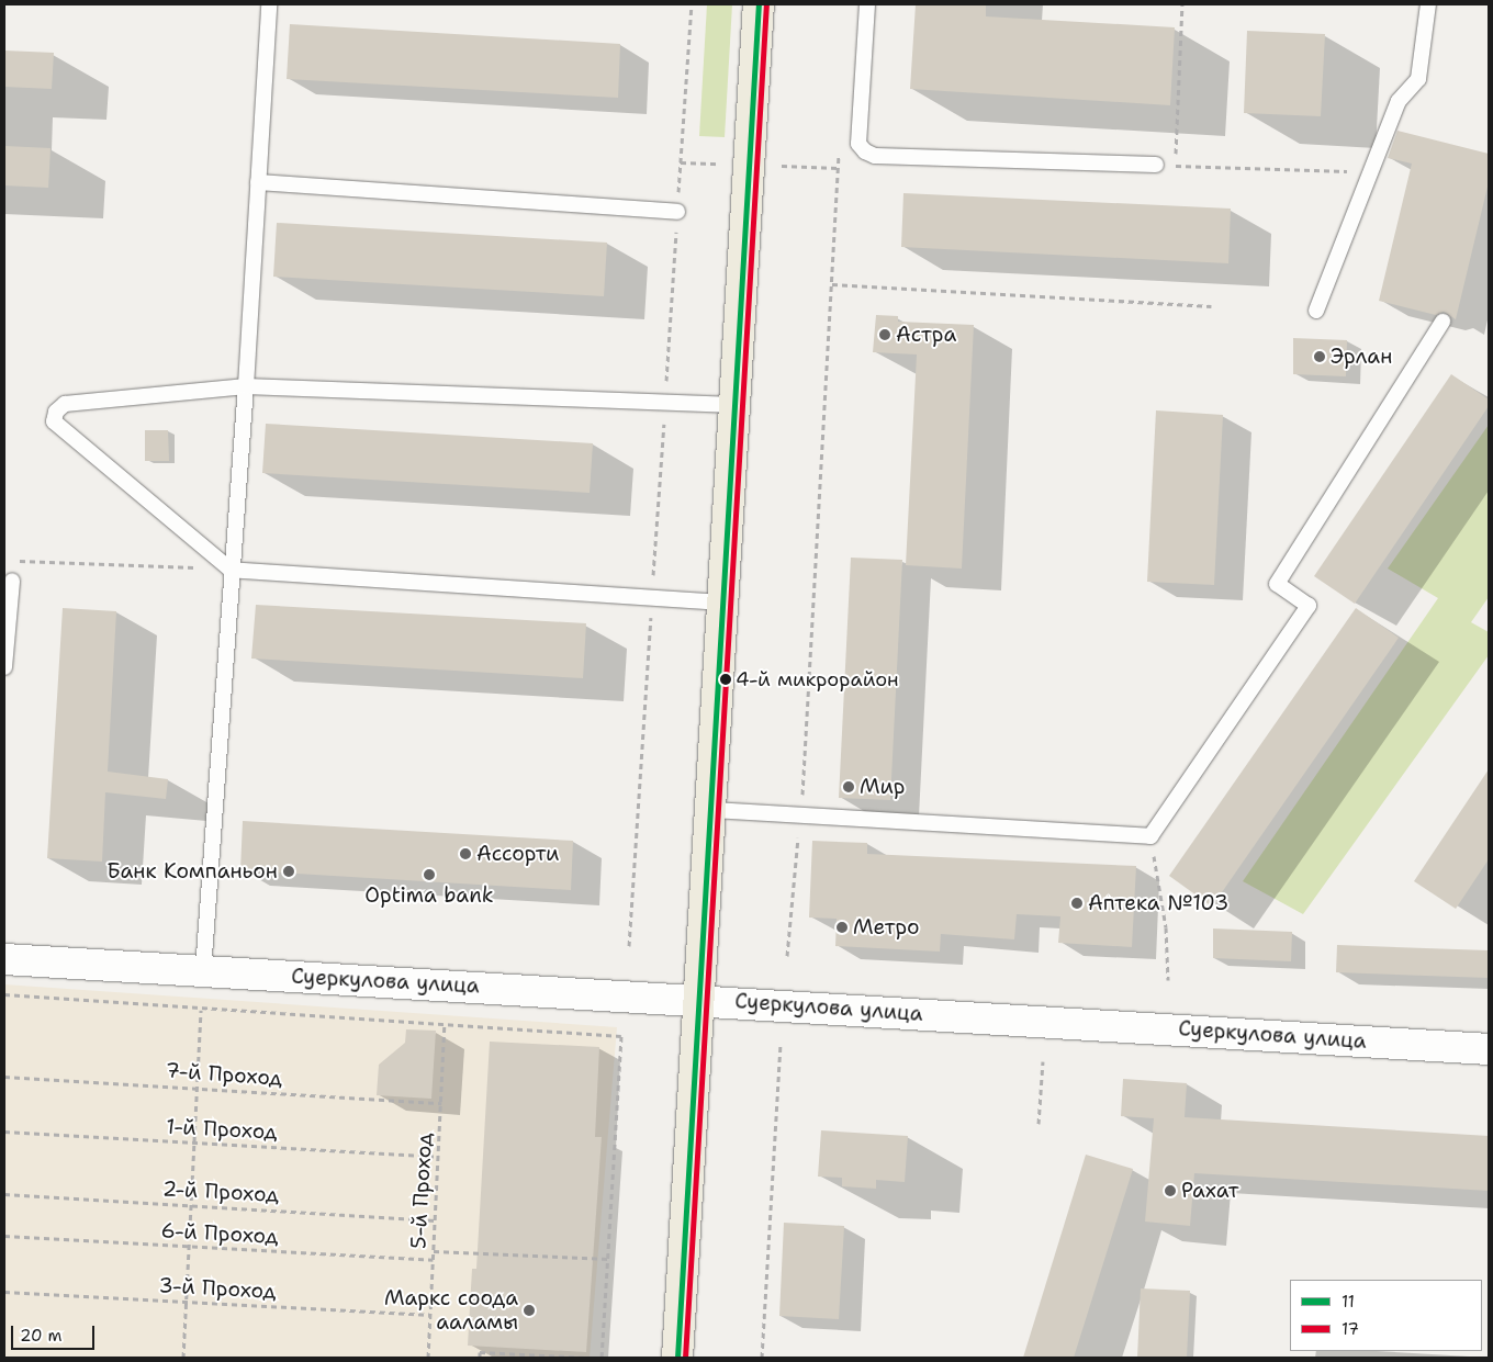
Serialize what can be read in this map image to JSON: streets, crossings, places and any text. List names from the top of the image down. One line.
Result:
{"streets":{"main road":["Суеркулова улица"],"path":["7-й Проход","1-й Проход","5-й Проход","2-й Проход","6-й Проход","3-й Проход"]},"crossings":[["7-й Проход","5-й Проход"],["1-й Проход","5-й Проход"],["5-й Проход","2-й Проход"],["5-й Проход","6-й Проход"],["5-й Проход","3-й Проход"]],"places":["Астра","Эрлан","4-й микрорайон","Мир","Ассорти","Банк Компаньон","Optima bank","Аптека №103","Метро","Рахат","Маркс соода ааламы"],"lines":["transit line 11","transit line 17"],"legend":["11","17"],"scale_bar":"20 m"}
